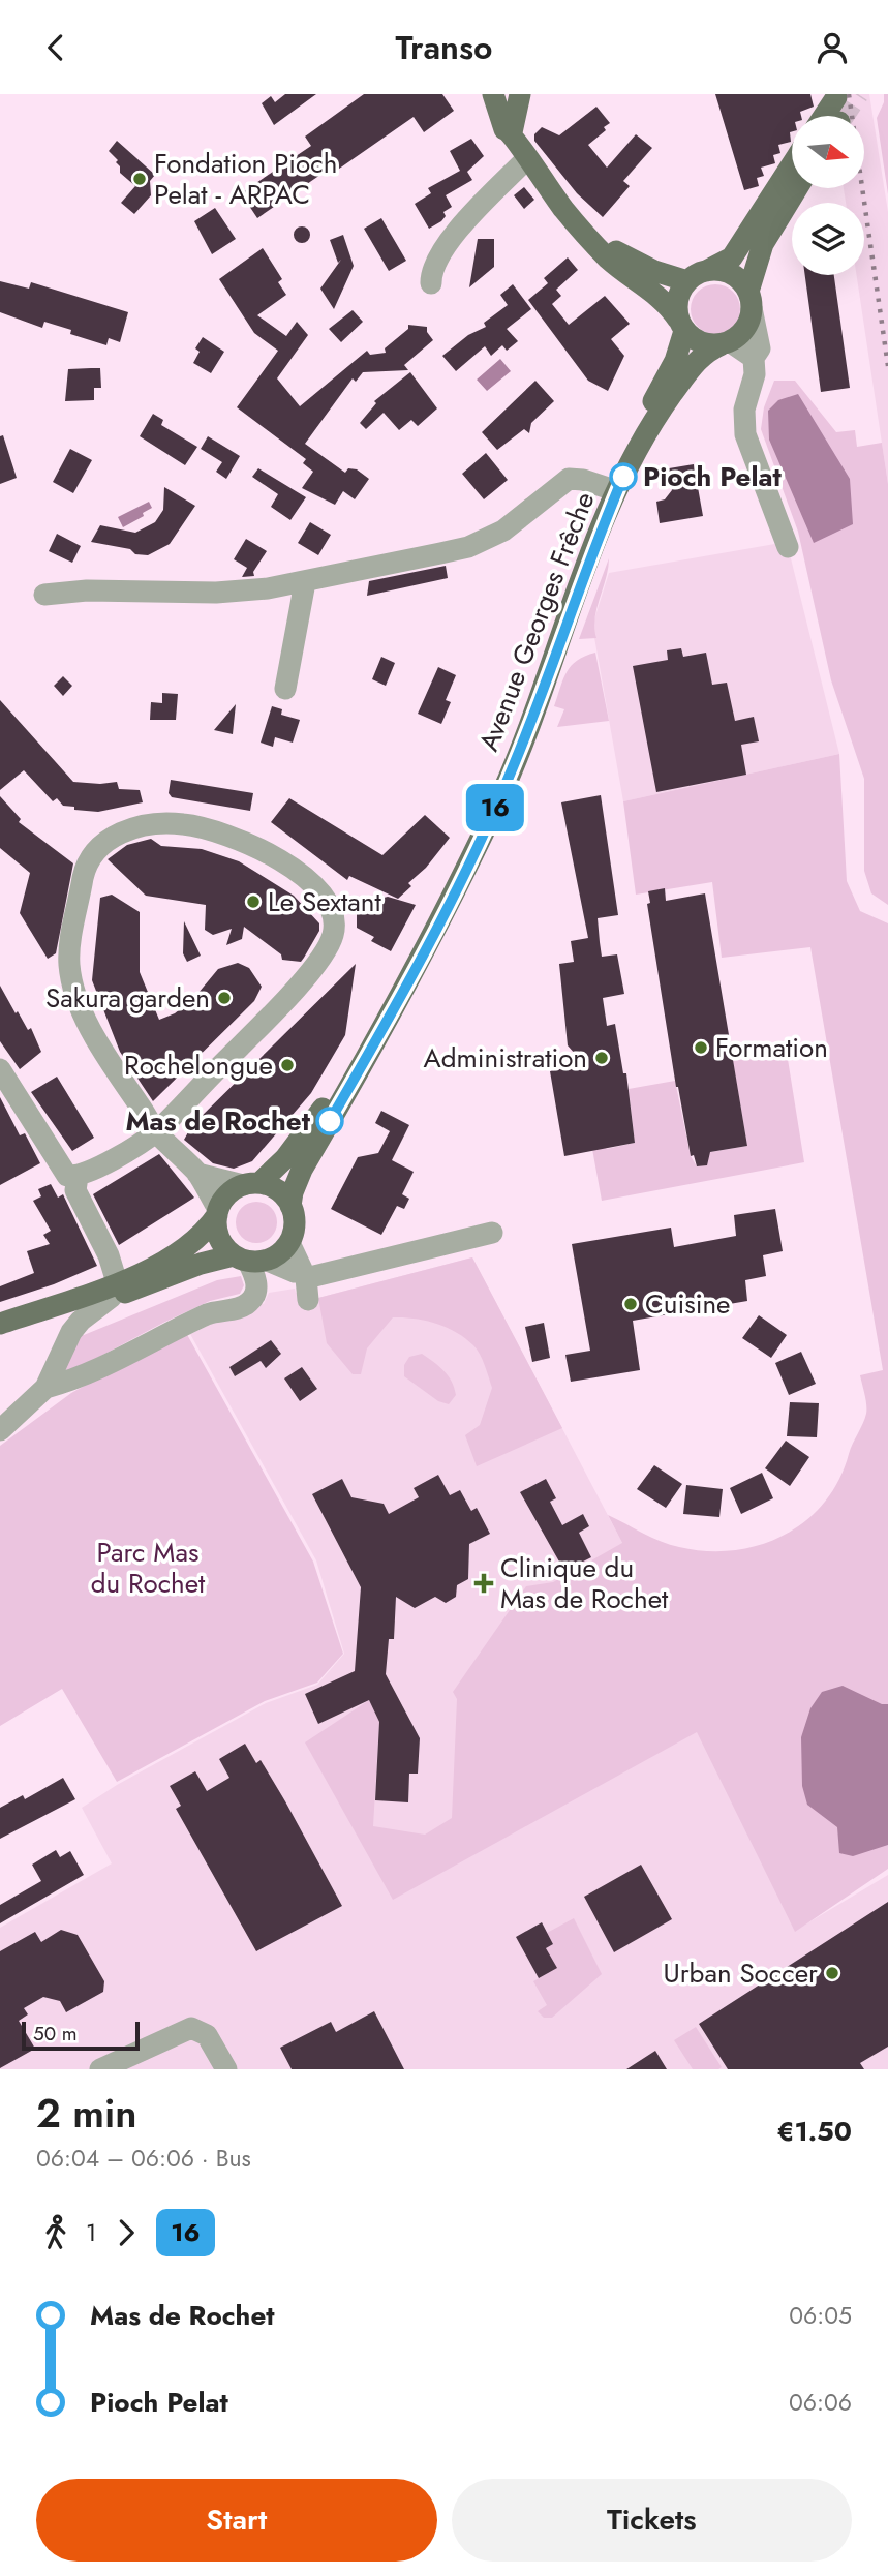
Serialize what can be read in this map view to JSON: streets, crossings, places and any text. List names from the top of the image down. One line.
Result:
{"streets":{"main road":["Avenue Georges Frêche"]},"parks":["Parc Mas du Rochet"],"places":{"other":["Fondation Pioch Pelat - ARPAC","Pioch Pelat","Le Sextant","Sakura garden","Formation","Administration","Rochelongue","Mas de Rochet","Cuisine","Urban Soccer"],"health":["Clinique du Mas de Rochet"]},"lines":["bus line 16"],"scale_bar":"50 m","north":"right","page":{"header":"Transo","on_map":"16","scale":"50 m","heading":["2 min","06:04 – 06:06 · Bus","€1.50"],"legs":["1","16"],"list":[{"name":"Mas de Rochet","value":"06:05"},{"name":"Pioch Pelat","value":"06:06"}],"buttons":["Start","Tickets"]}}
